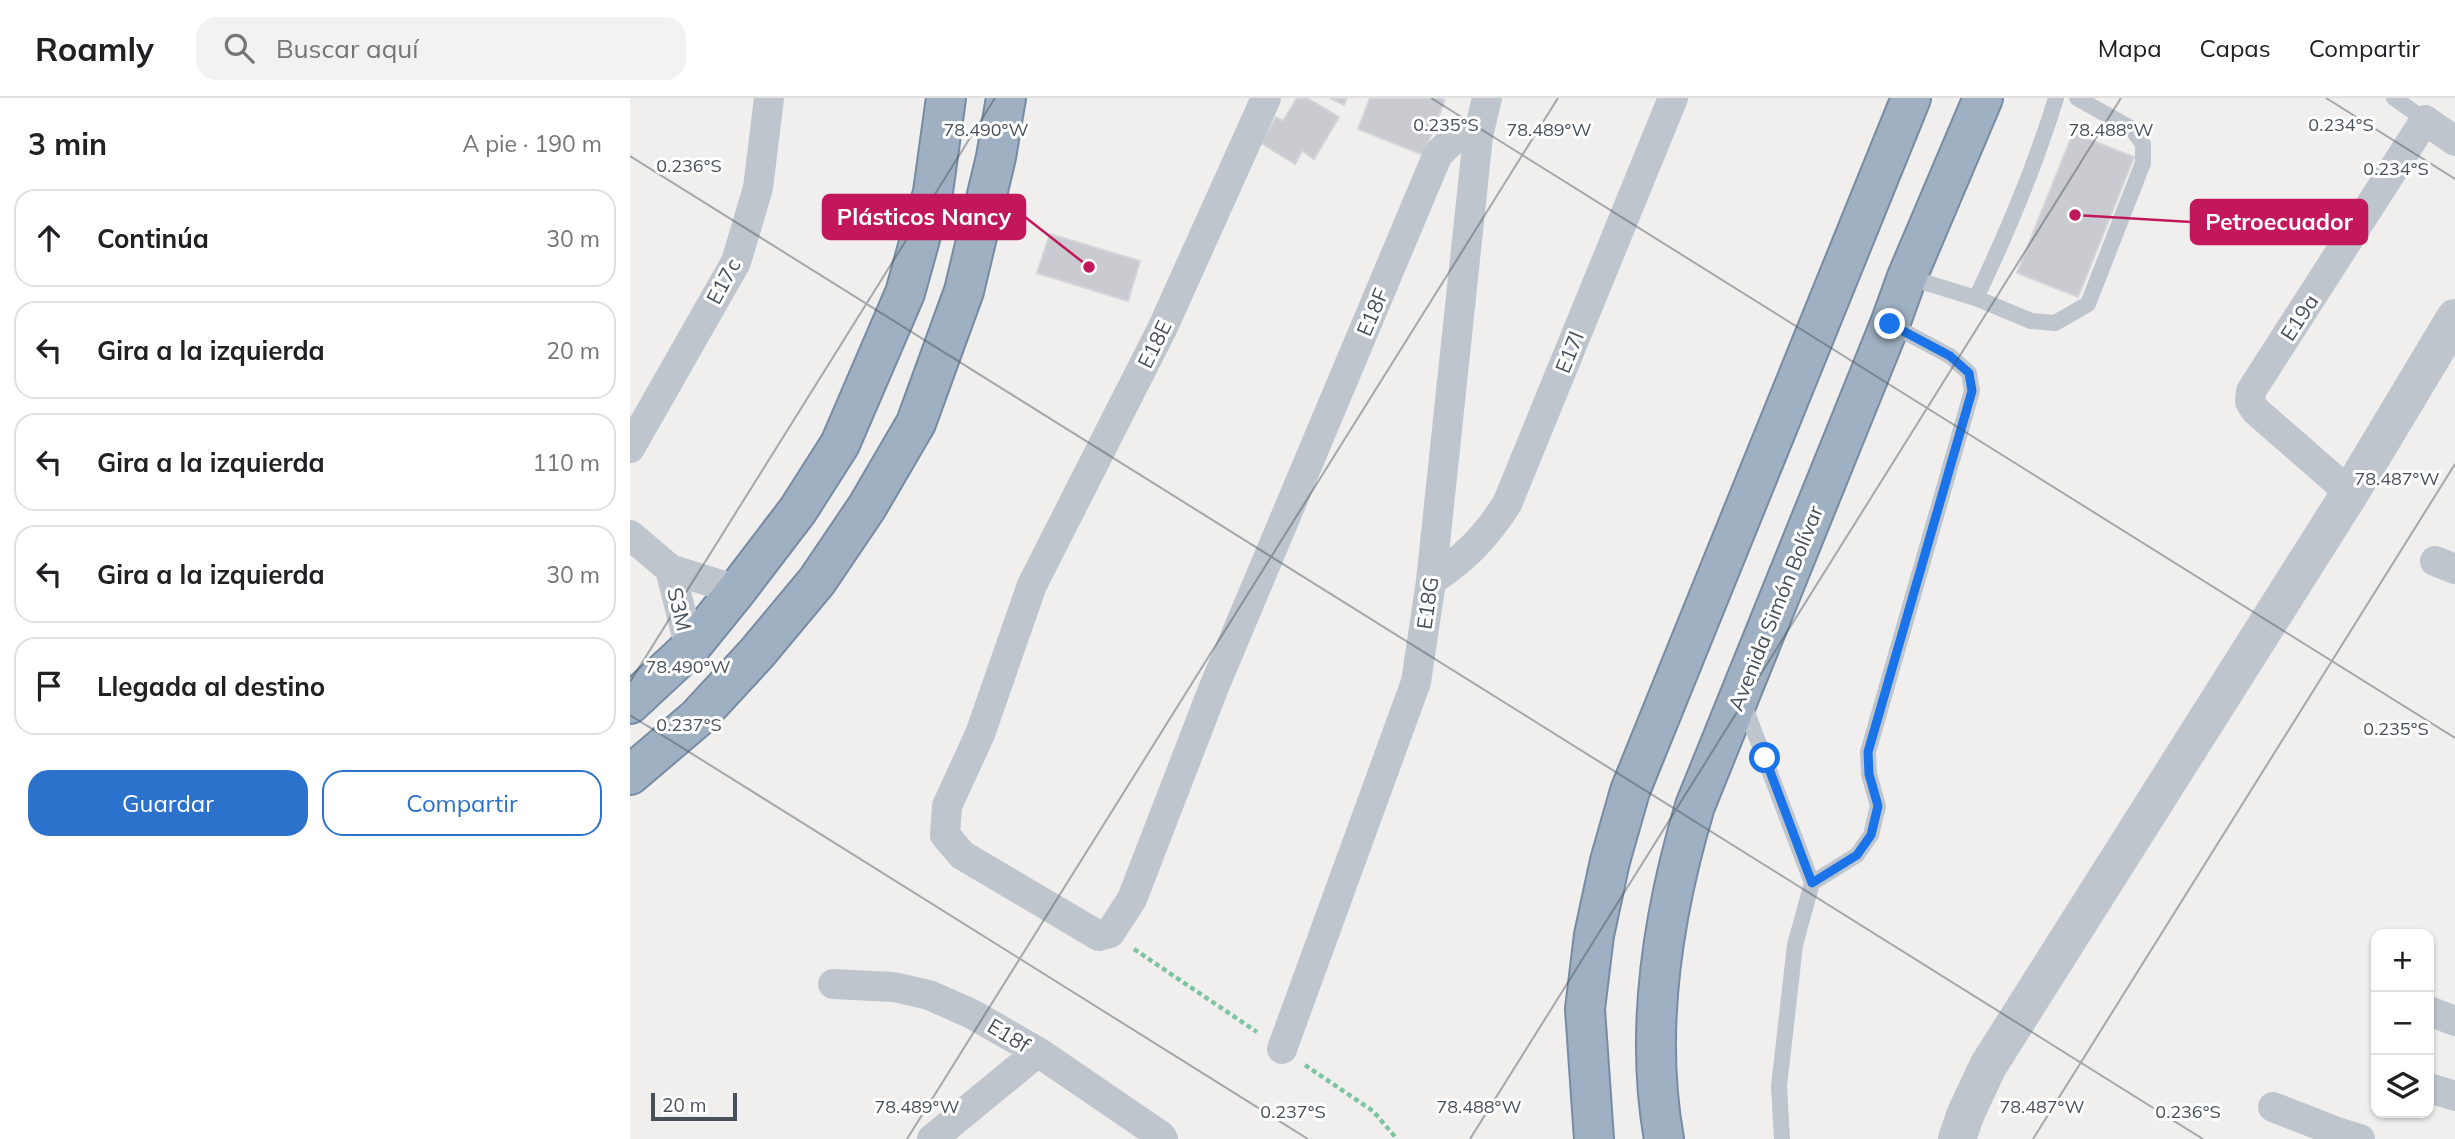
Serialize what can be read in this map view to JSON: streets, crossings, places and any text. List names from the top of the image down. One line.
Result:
{"streets":{"highway":["Avenida Simón Bolívar"],"street":["E17c","E18F","E19a","E18E","E17l","E18G","S3M","E18f"]},"crossings":[["E18F","E18E"],["E18F","E18G"],["E17l","E18G"]],"places":["Petroecuador","Plásticos Nancy"],"scale_bar":"20 m","page":{"header":"Roamly","search":"Buscar aquí","nav":["Mapa","Capas","Compartir"],"heading":["3 min","A pie · 190 m"],"list":[["Continúa","30 m"],["Gira a la izquierda","20 m"],["Gira a la izquierda","110 m"],["Gira a la izquierda","30 m"],"Llegada al destino"],"buttons":["Guardar","Compartir"],"map_buttons":["+","−"],"scale":"20 m"},"coordinates":["0.235°S","0.234°S","78.490°W","78.489°W","78.488°W","0.236°S","78.487°W","0.237°S"]}
